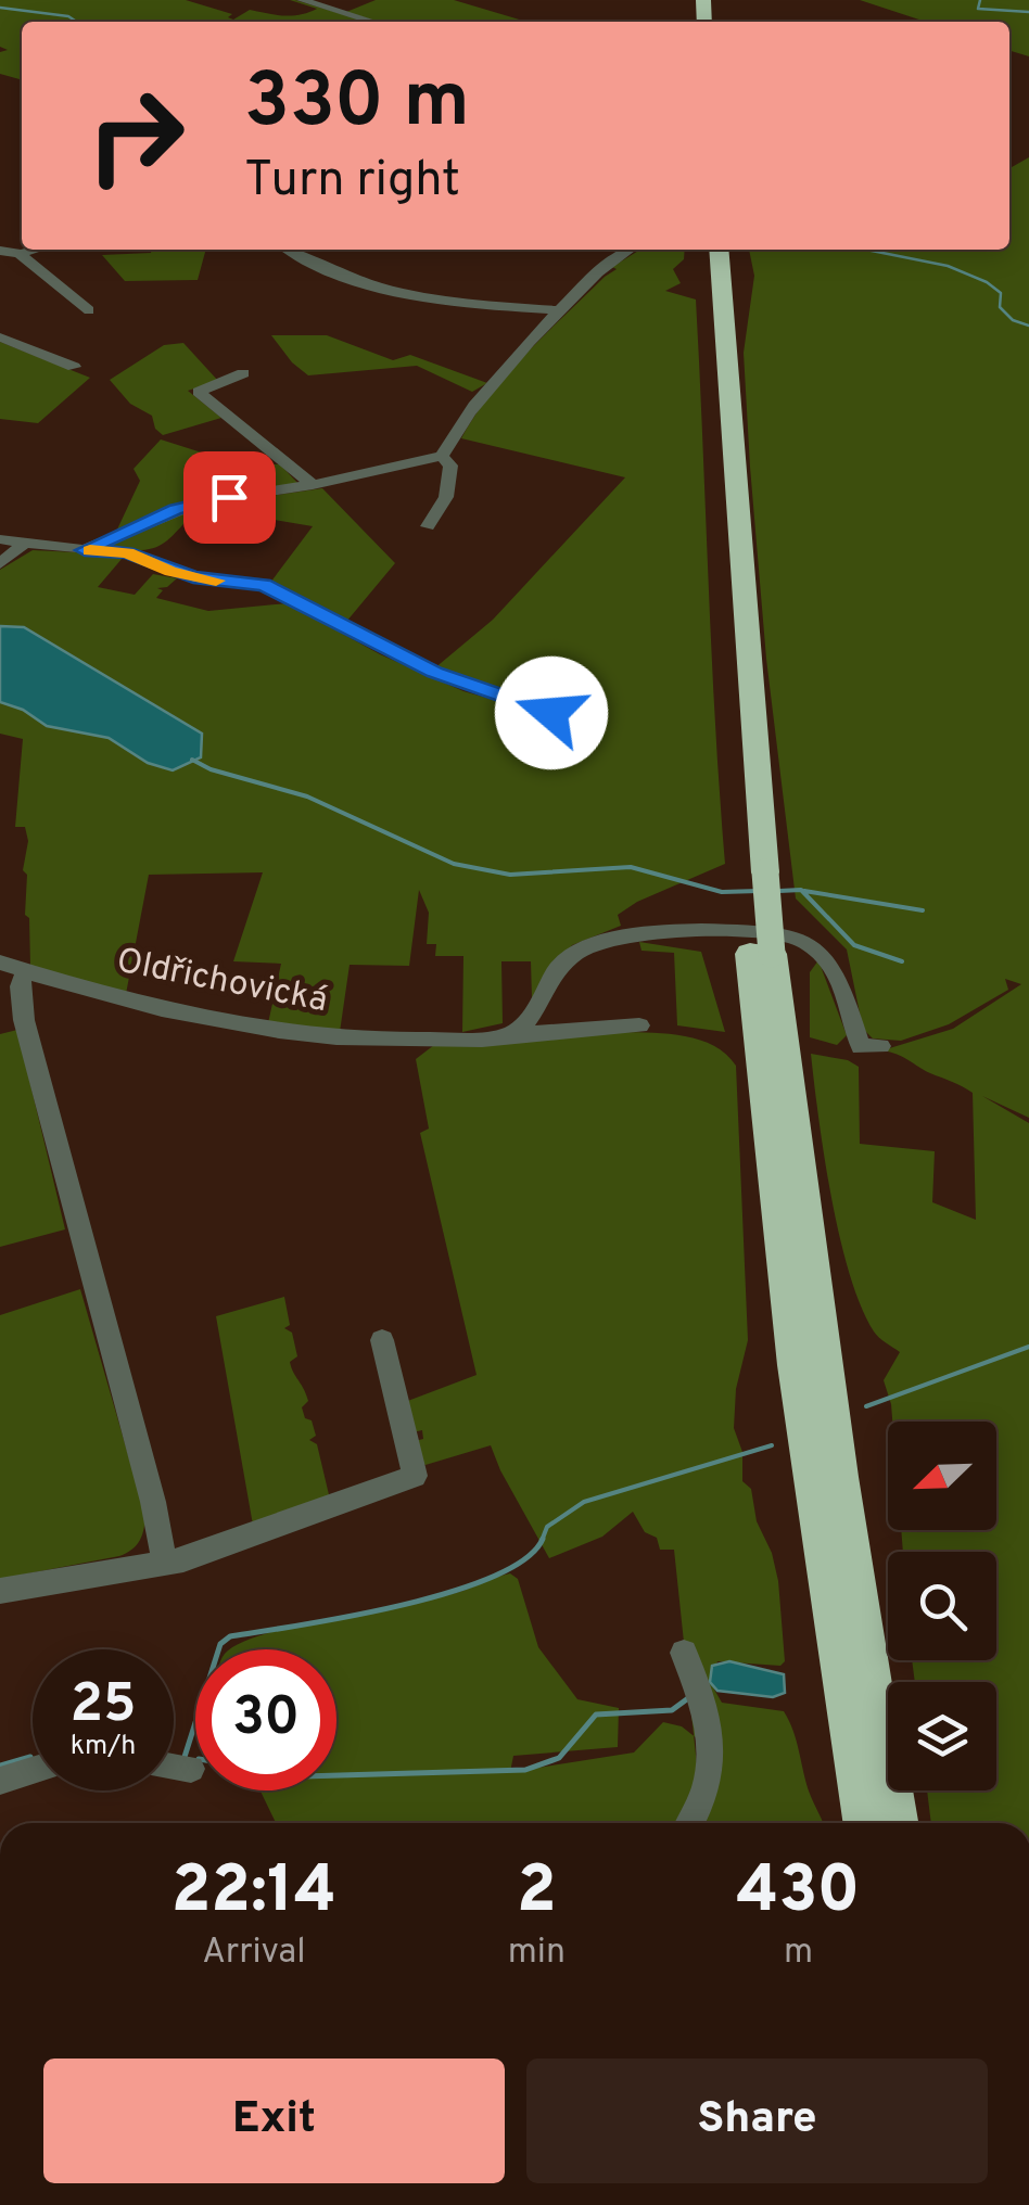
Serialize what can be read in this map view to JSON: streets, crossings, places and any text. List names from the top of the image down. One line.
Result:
{"streets":{"street":["Oldřichovická"]},"north":"bottom left","page":{"turn":["330 m","Turn right"],"speed":"25 km/h","limit":"30","eta":["22:14","Arrival","2","min","430","m"],"buttons":["Exit","Share"]}}
